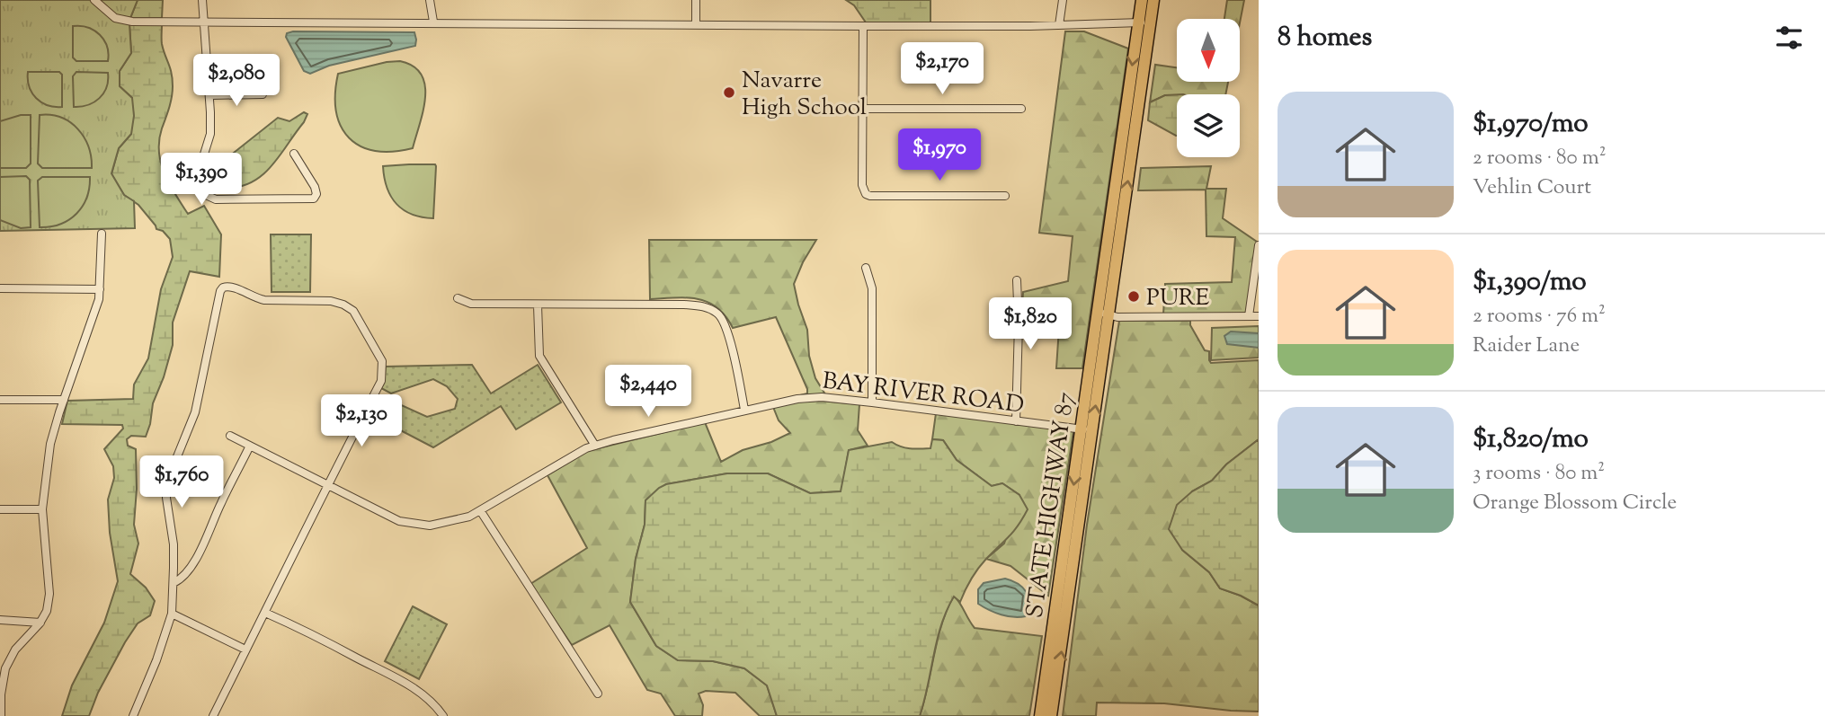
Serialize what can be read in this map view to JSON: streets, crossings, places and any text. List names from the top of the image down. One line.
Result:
{"streets":{"highway":["STATE HIGHWAY 87"],"street":["BAY RIVER ROAD"]},"crossings":[["BAY RIVER ROAD","STATE HIGHWAY 87"]],"places":["Navarre High School","PURE"],"north":"bottom","page":{"heading":"8 homes","price":["$2,170","$2,080","$1,970","$1,390","$1,820","$2,440","$2,130","$1,760"],"list":[{"name":"$1,970/mo","note":"2 rooms · 80 m² · Vehlin Court"},{"name":"$1,390/mo","note":"2 rooms · 76 m² · Raider Lane"},{"name":"$1,820/mo","note":"3 rooms · 80 m² · Orange Blossom Circle"}]}}
